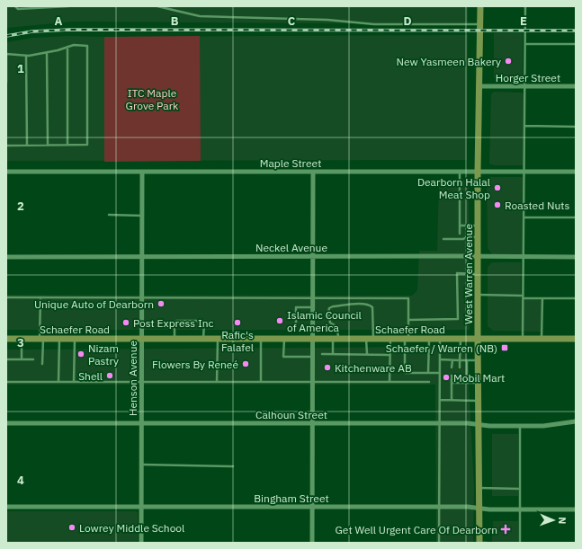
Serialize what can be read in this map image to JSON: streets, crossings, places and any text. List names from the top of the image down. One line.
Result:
{"streets":{"main road":["West Warren Avenue","Schaefer Road"],"street":["Horger Street","Maple Street","Neckel Avenue","Henson Avenue","Calhoun Street","Bingham Street"]},"crossings":[["Horger Street","West Warren Avenue"],["Maple Street","West Warren Avenue"],["Maple Street","Henson Avenue"],["Neckel Avenue","West Warren Avenue"],["Neckel Avenue","Henson Avenue"],["West Warren Avenue","Schaefer Road"],["West Warren Avenue","Calhoun Street"],["West Warren Avenue","Bingham Street"],["Schaefer Road","Henson Avenue"],["Henson Avenue","Calhoun Street"],["Henson Avenue","Bingham Street"]],"parks":["ITC Maple Grove Park"],"places":{"other":["New Yasmeen Bakery","Dearborn Halal Meat Shop","Roasted Nuts","Unique Auto of Dearborn","Islamic Council of America","Post Express Inc","Rafic's Falafel","Nizam Pastry","Flowers By Reneé","Kitchenware AB","Shell","Mobil Mart","Lowrey Middle School"],"transit":["Schaefer / Warren (NB)"],"health":["Get Well Urgent Care Of Dearborn"]},"north":"right","grid":{"columns":["A","B","C","D","E"],"rows":["1","2","3","4"]}}
